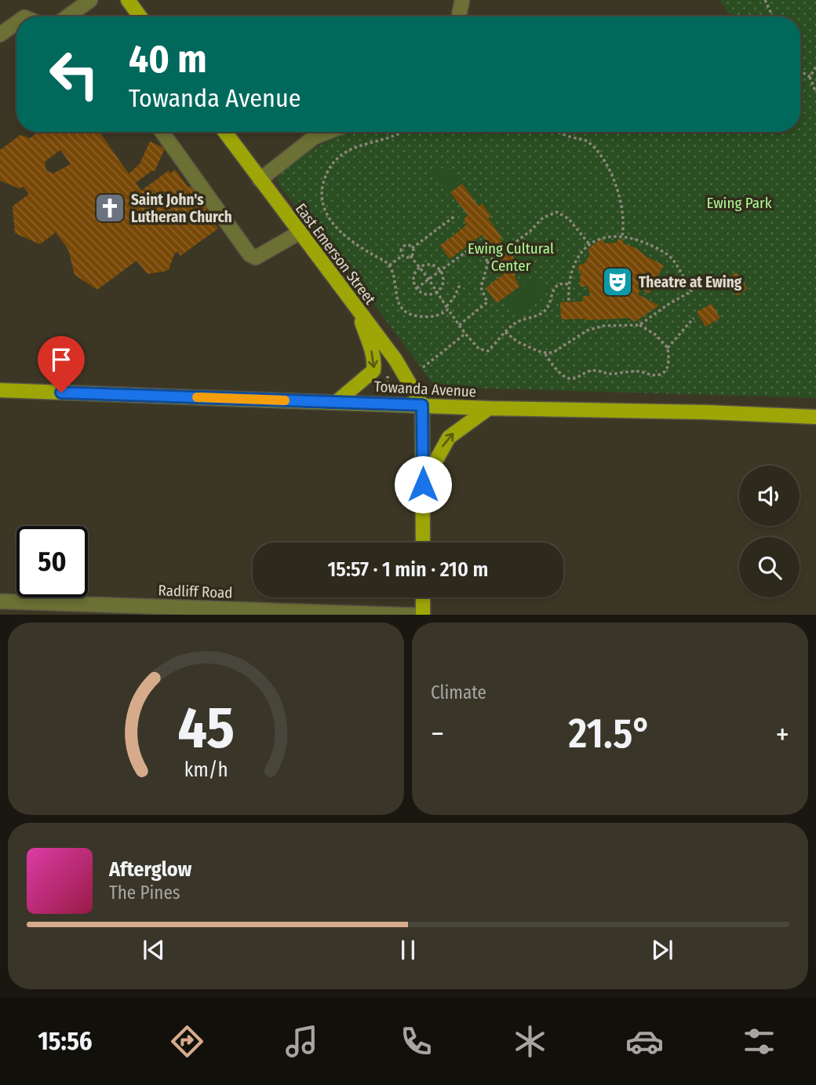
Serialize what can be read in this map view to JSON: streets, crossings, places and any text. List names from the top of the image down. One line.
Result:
{"streets":{"main road":["East Emerson Street","Towanda Avenue"],"street":["Radliff Road"]},"crossings":[["East Emerson Street","Towanda Avenue"]],"parks":["Ewing Park","Ewing Cultural Center"],"places":{"church":["Saint John's Lutheran Church"],"theatre":["Theatre at Ewing"]},"page":{"turn":["40 m","Towanda Avenue"],"limit":"50","trip":"15:57 · 1 min · 210 m","tile":"Climate","heat":["−","21.5°","+"],"song":["Afterglow","The Pines"],"tabs":"15:56","gauge":["45","km/h"]}}
